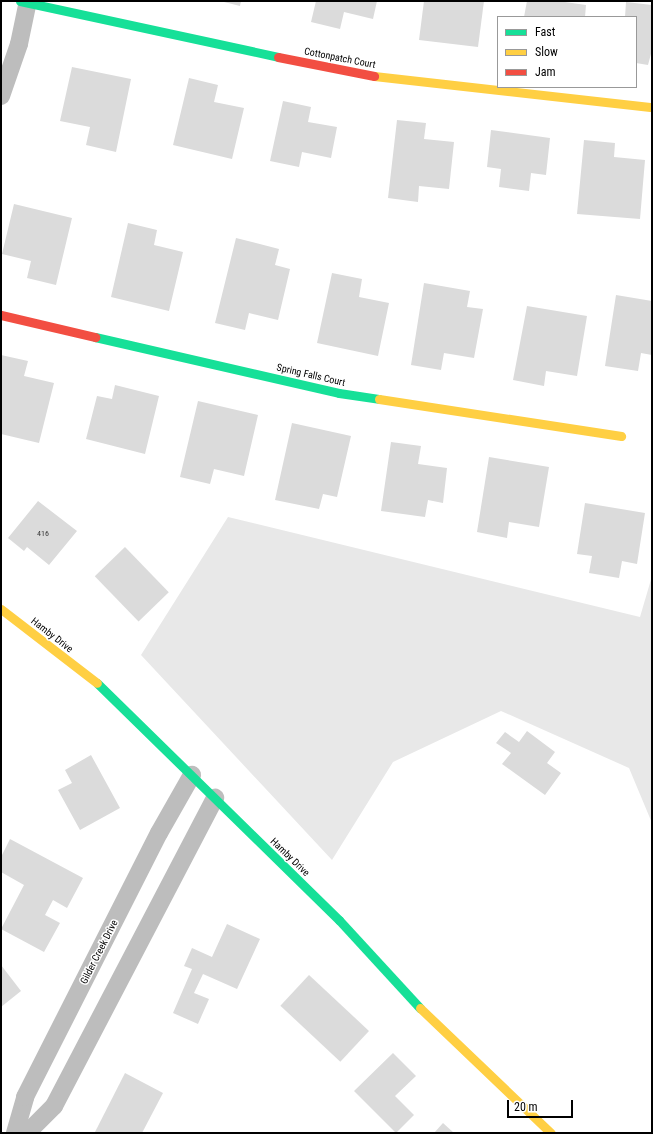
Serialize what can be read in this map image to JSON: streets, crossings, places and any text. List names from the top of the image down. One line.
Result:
{"streets":{"street":["Cottonpatch Court","Spring Falls Court","Hamby Drive","Gilder Creek Drive"]},"crossings":[["Hamby Drive","Gilder Creek Drive"]],"house_numbers":["416"],"legend":["Fast","Slow","Jam"],"scale_bar":"20 m"}
